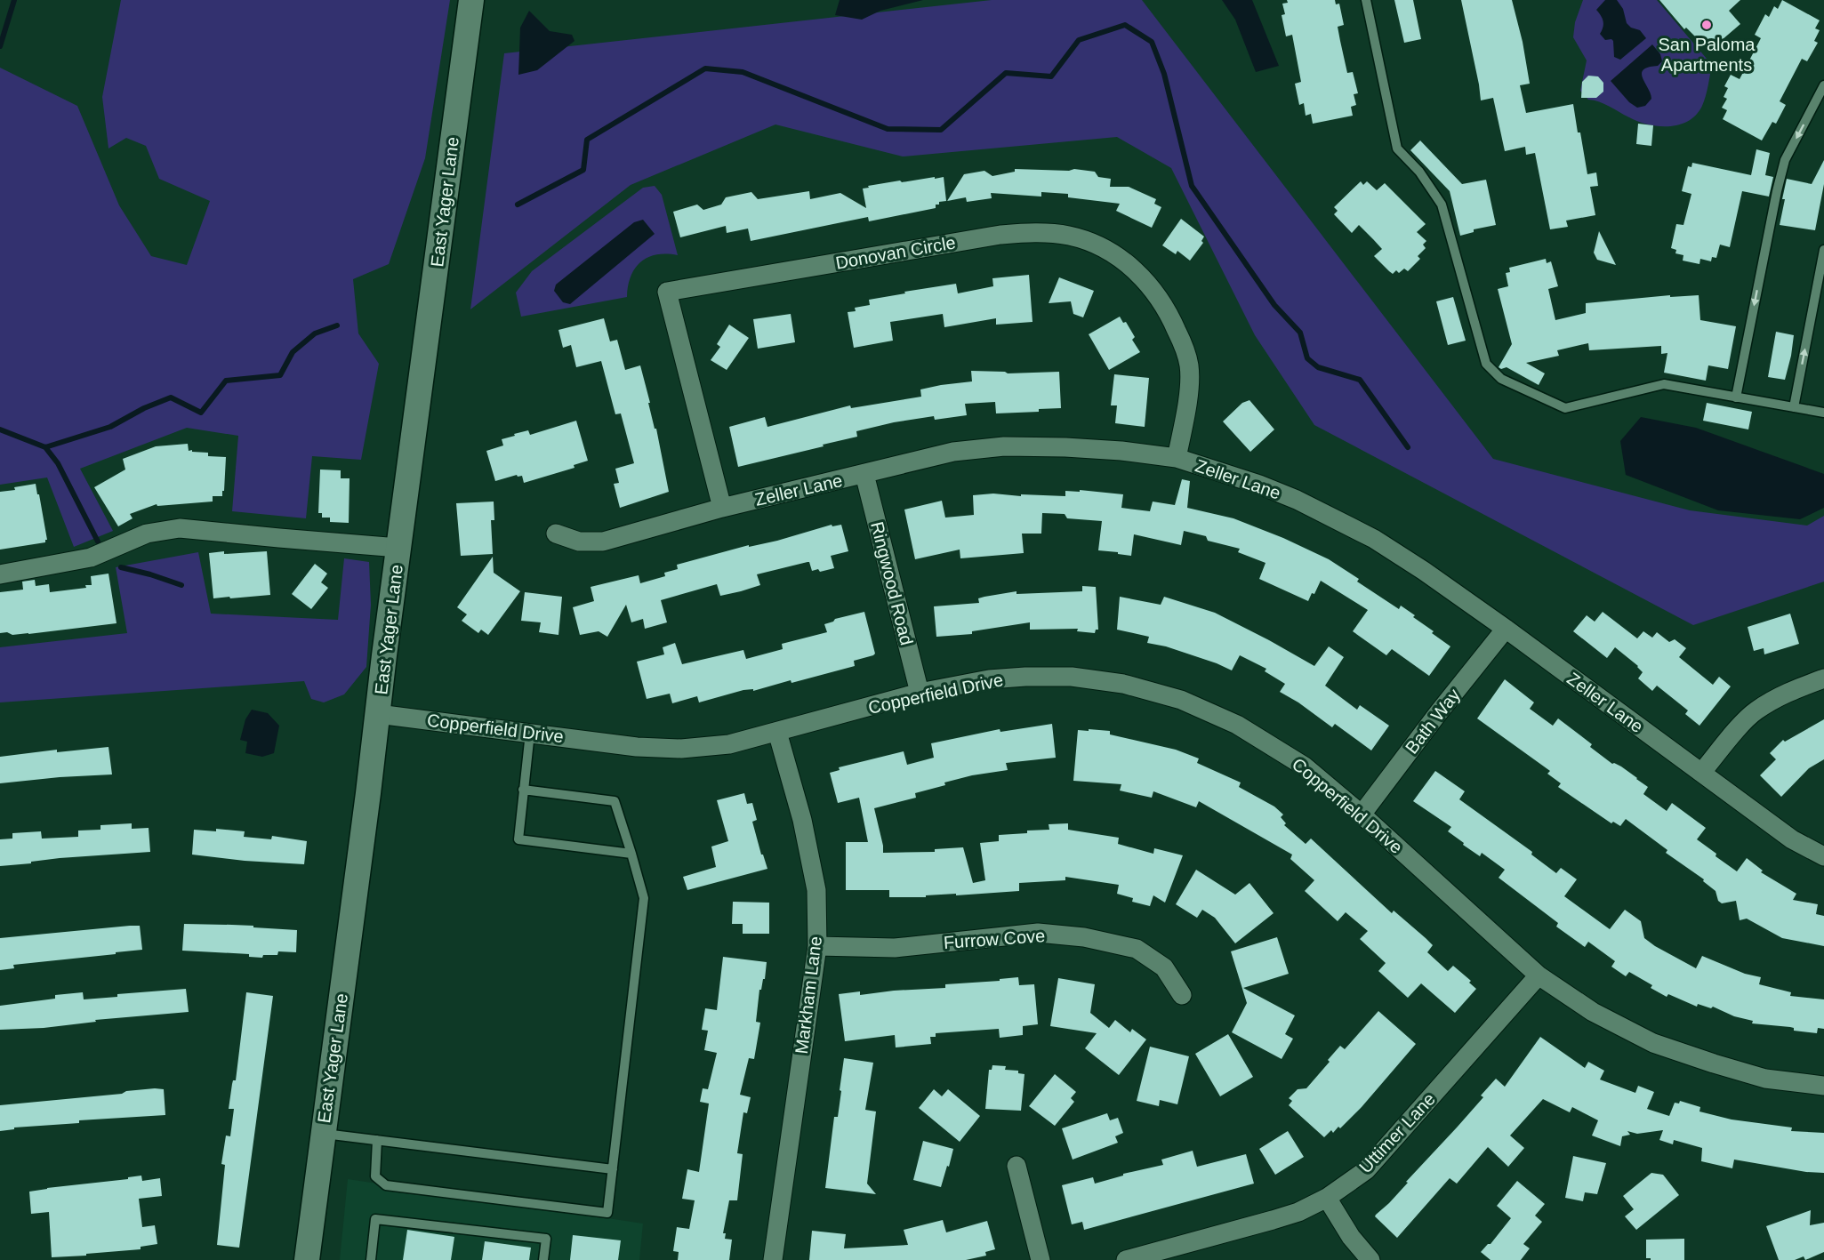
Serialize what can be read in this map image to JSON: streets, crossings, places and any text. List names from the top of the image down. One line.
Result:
{"streets":{"street":["East Yager Lane","Donovan Circle","Zeller Lane","Ringwood Road","Copperfield Drive","Bath Way","Furrow Cove","Markham Lane","Uttimer Lane"]},"crossings":[["East Yager Lane","Copperfield Drive"],["Donovan Circle","Zeller Lane"],["Zeller Lane","Ringwood Road"],["Zeller Lane","Bath Way"],["Ringwood Road","Copperfield Drive"],["Copperfield Drive","Bath Way"],["Copperfield Drive","Markham Lane"],["Copperfield Drive","Uttimer Lane"],["Furrow Cove","Markham Lane"]],"places":["San Paloma Apartments"]}
